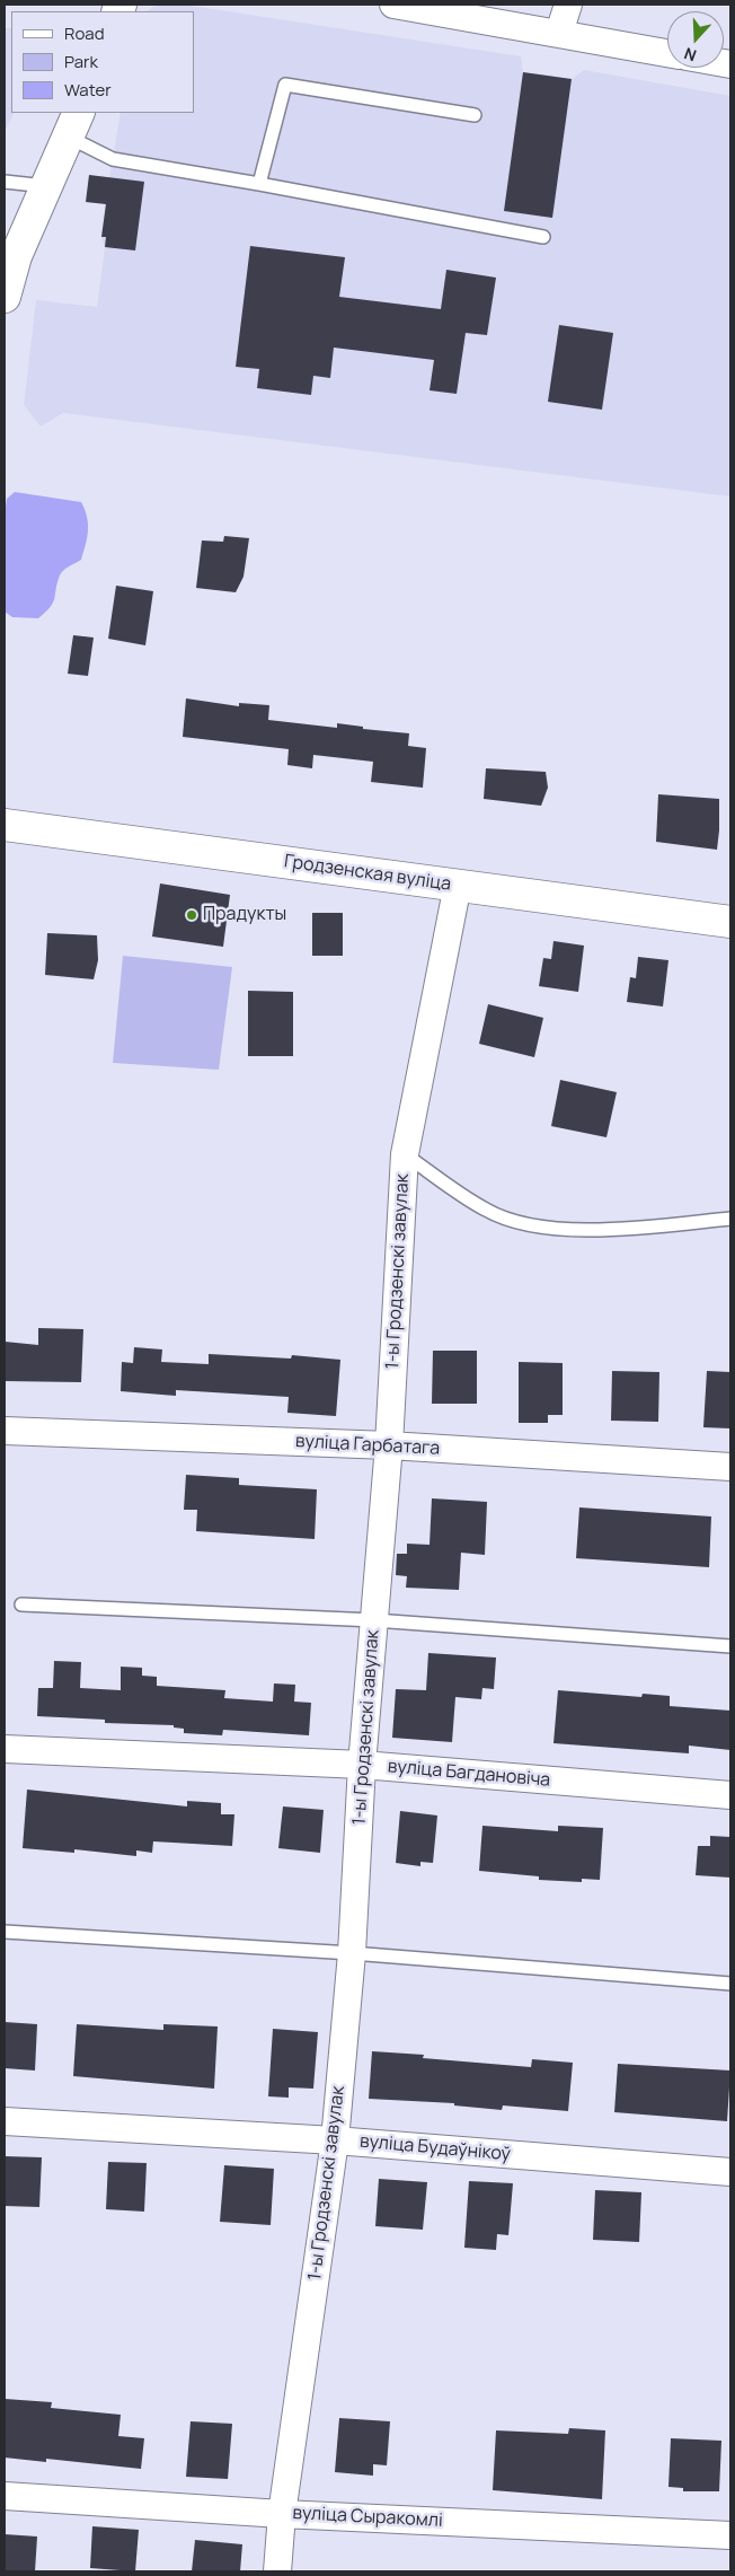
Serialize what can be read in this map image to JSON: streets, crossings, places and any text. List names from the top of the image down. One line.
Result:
{"streets":{"street":["Гродзенская вуліца","1-ы Гродзенскі завулак","вуліца Гарбатага","вуліца Багдановіча","вуліца Будаўнікоў","вуліца Сыракомлі"]},"crossings":[["Гродзенская вуліца","1-ы Гродзенскі завулак"],["1-ы Гродзенскі завулак","вуліца Гарбатага"],["1-ы Гродзенскі завулак","вуліца Багдановіча"],["1-ы Гродзенскі завулак","вуліца Будаўнікоў"],["1-ы Гродзенскі завулак","вуліца Сыракомлі"]],"places":["Прадукты"],"legend":["Road","Park","Water"],"north":"bottom"}
